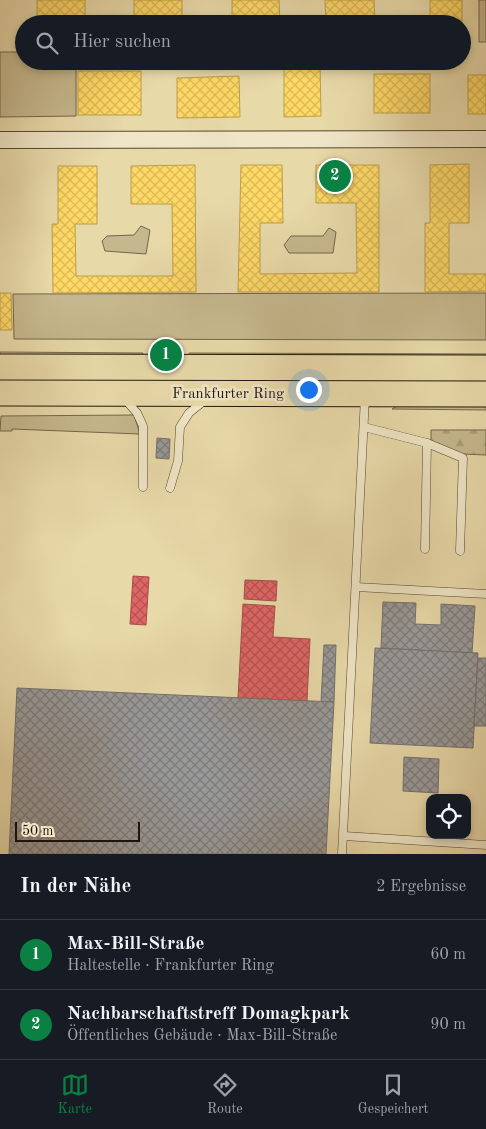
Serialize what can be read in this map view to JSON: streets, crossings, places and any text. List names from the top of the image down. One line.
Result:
{"streets":{"main road":["Frankfurter Ring"]},"scale_bar":"50 m","page":{"search":"Hier suchen","pins":["2","1"],"scale":"50 m","heading":["In der Nähe","2 Ergebnisse"],"list":[{"mark":"1","name":"Max-Bill-Straße","note":"Haltestelle · Frankfurter Ring","value":"60 m"},{"mark":"2","name":"Nachbarschaftstreff Domagkpark","note":"Öffentliches Gebäude · Max-Bill-Straße","value":"90 m"}],"nav":["Karte","Route","Gespeichert"]}}
